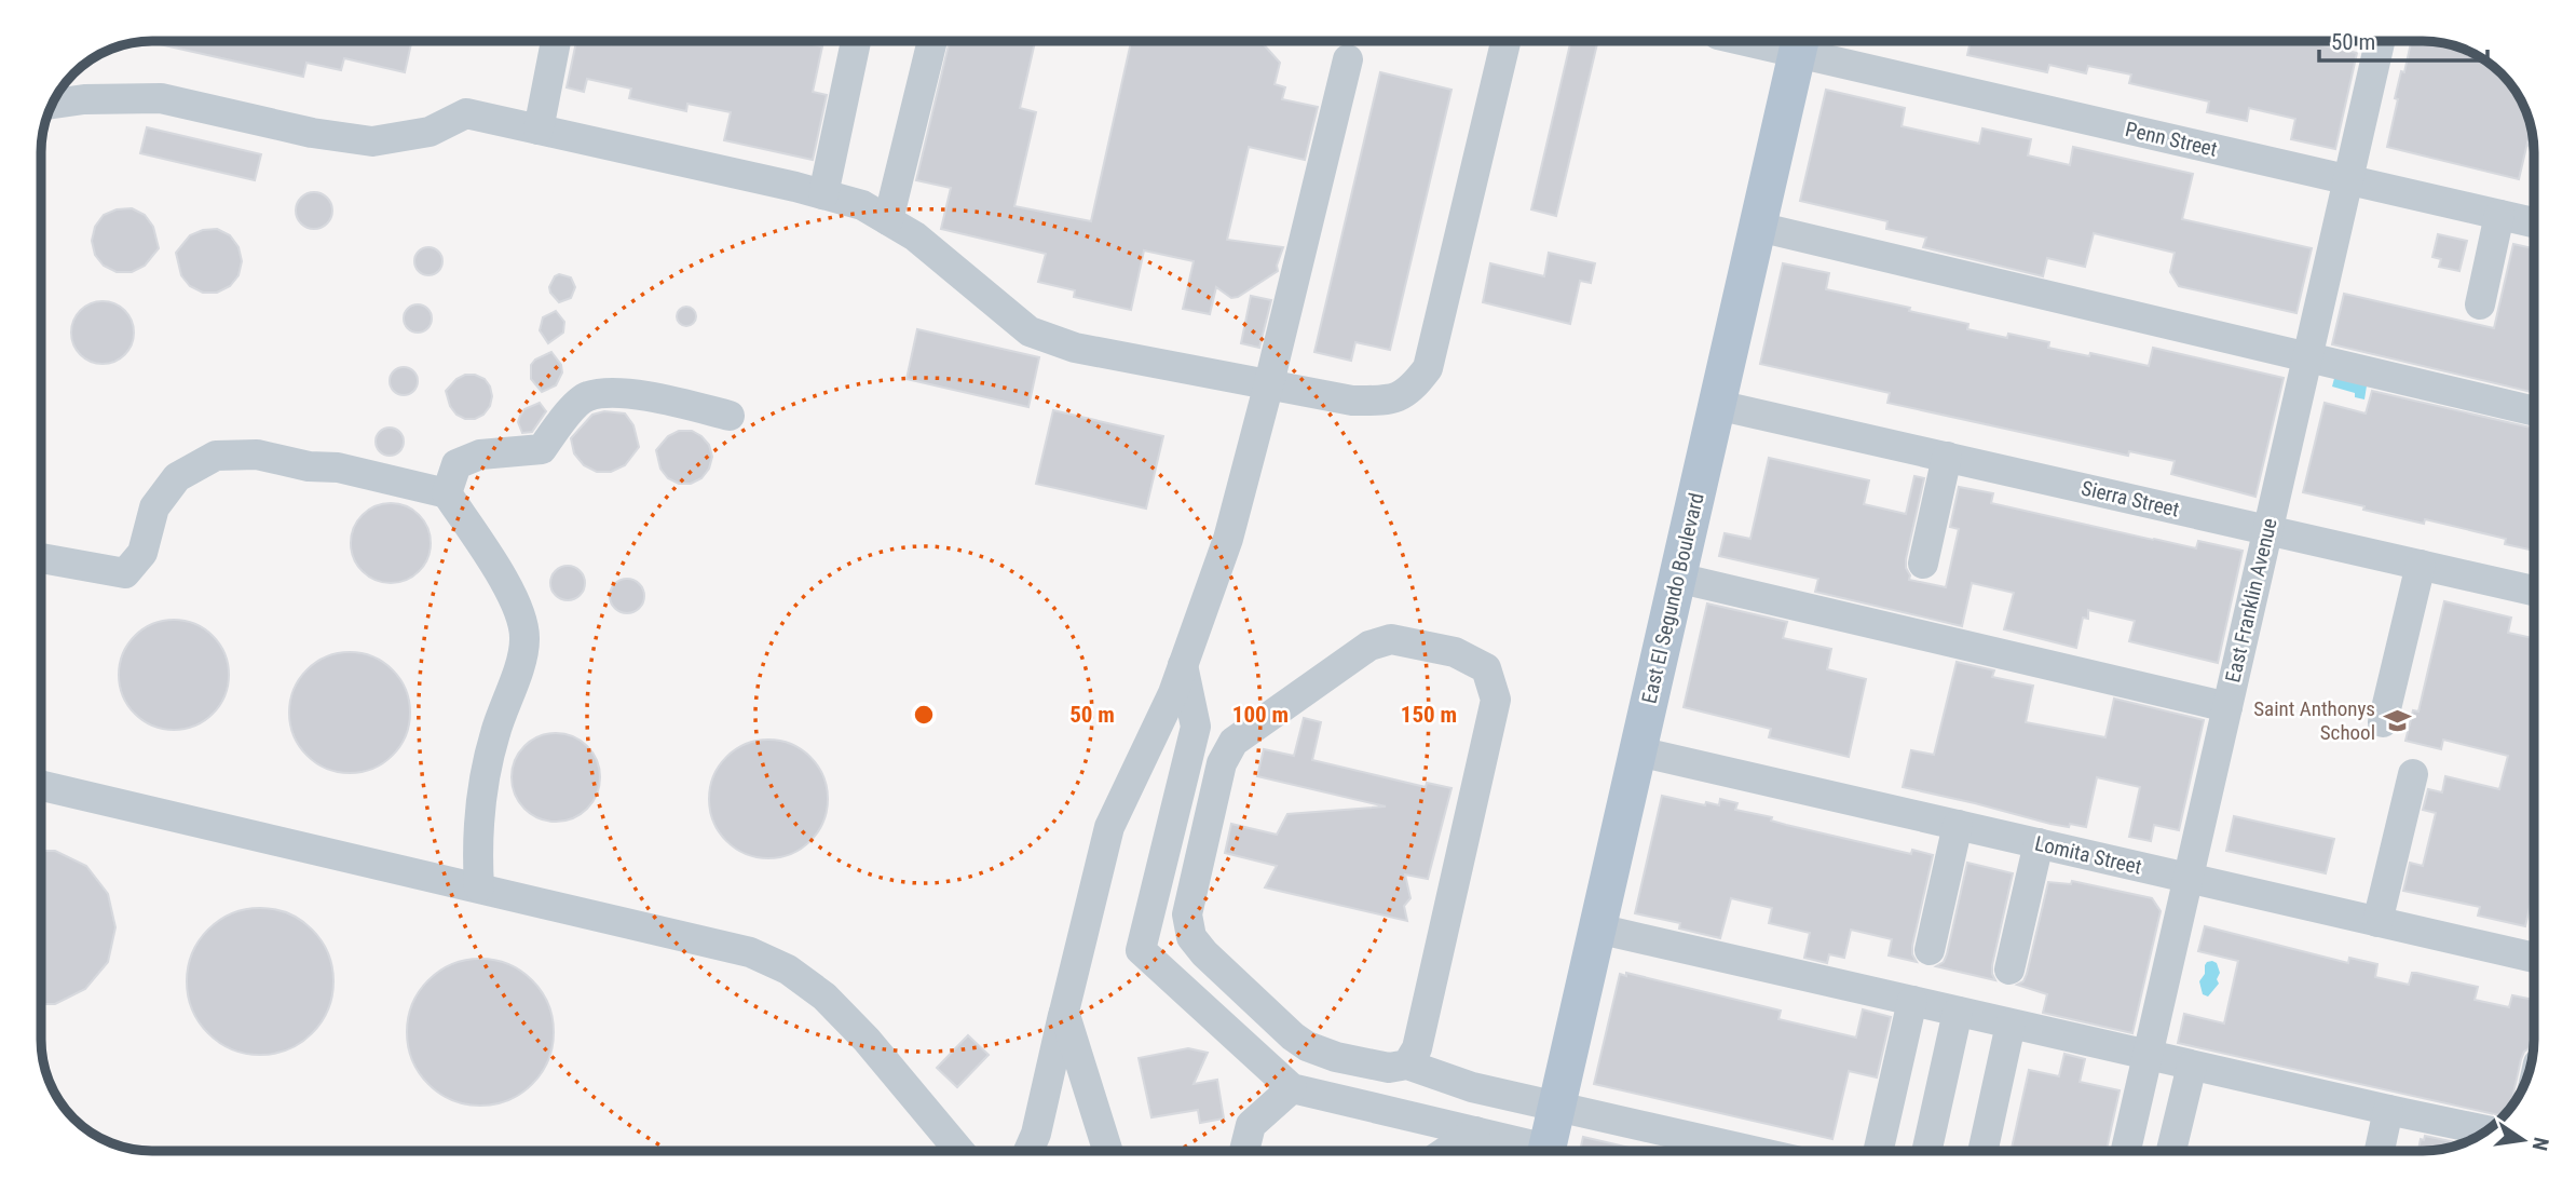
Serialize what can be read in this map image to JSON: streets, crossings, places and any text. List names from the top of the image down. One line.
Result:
{"streets":{"main road":["East El Segundo Boulevard"],"street":["Penn Street","Sierra Street","East Franklin Avenue","Lomita Street"]},"crossings":[["Penn Street","East El Segundo Boulevard"],["Penn Street","East Franklin Avenue"],["Sierra Street","East El Segundo Boulevard"],["Sierra Street","East Franklin Avenue"],["East El Segundo Boulevard","Lomita Street"],["East Franklin Avenue","Lomita Street"]],"places":{"school or university":["Saint Anthonys School"]},"scale_bar":"50 m","north":"right","rings":["50 m","100 m","150 m"]}
